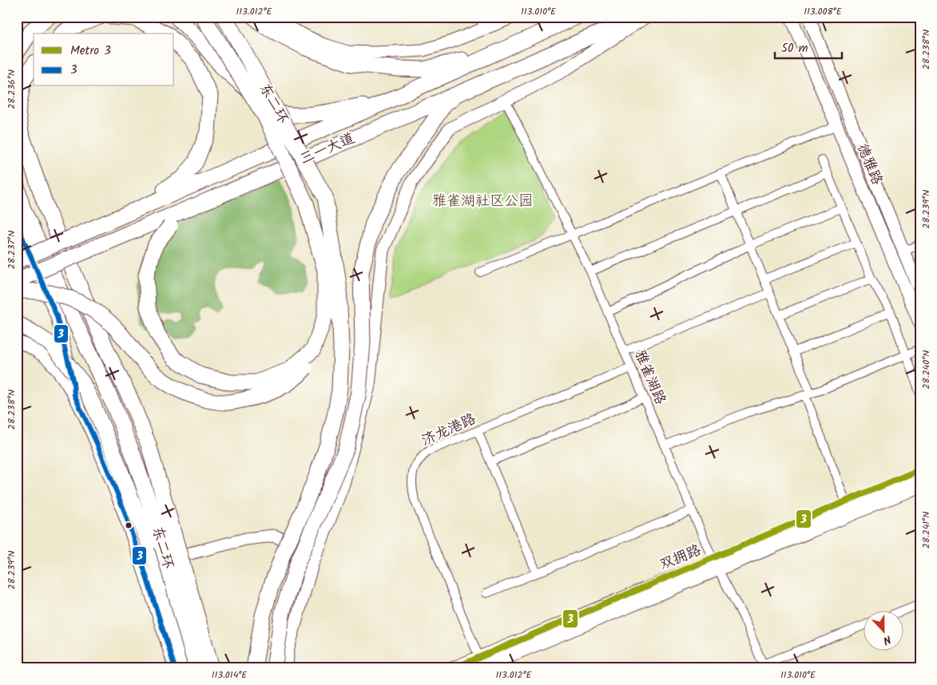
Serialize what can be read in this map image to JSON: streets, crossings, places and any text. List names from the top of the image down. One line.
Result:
{"streets":{"highway":["东二环","三一大道"],"street":["德雅路","雅雀湖路","济龙港路","双拥路"]},"crossings":[["雅雀湖路","济龙港路"],["雅雀湖路","双拥路"],["济龙港路","双拥路"]],"parks":["雅雀湖社区公园"],"lines":["transit line 3","metro line 3"],"legend":["Metro 3","3"],"scale_bar":"50 m","north":"bottom","coordinates":["113.012°E","113.010°E","113.008°E","28.238°N","28.236°N","28.239°N","28.237°N","28.240°N","28.241°N","113.014°E"]}
